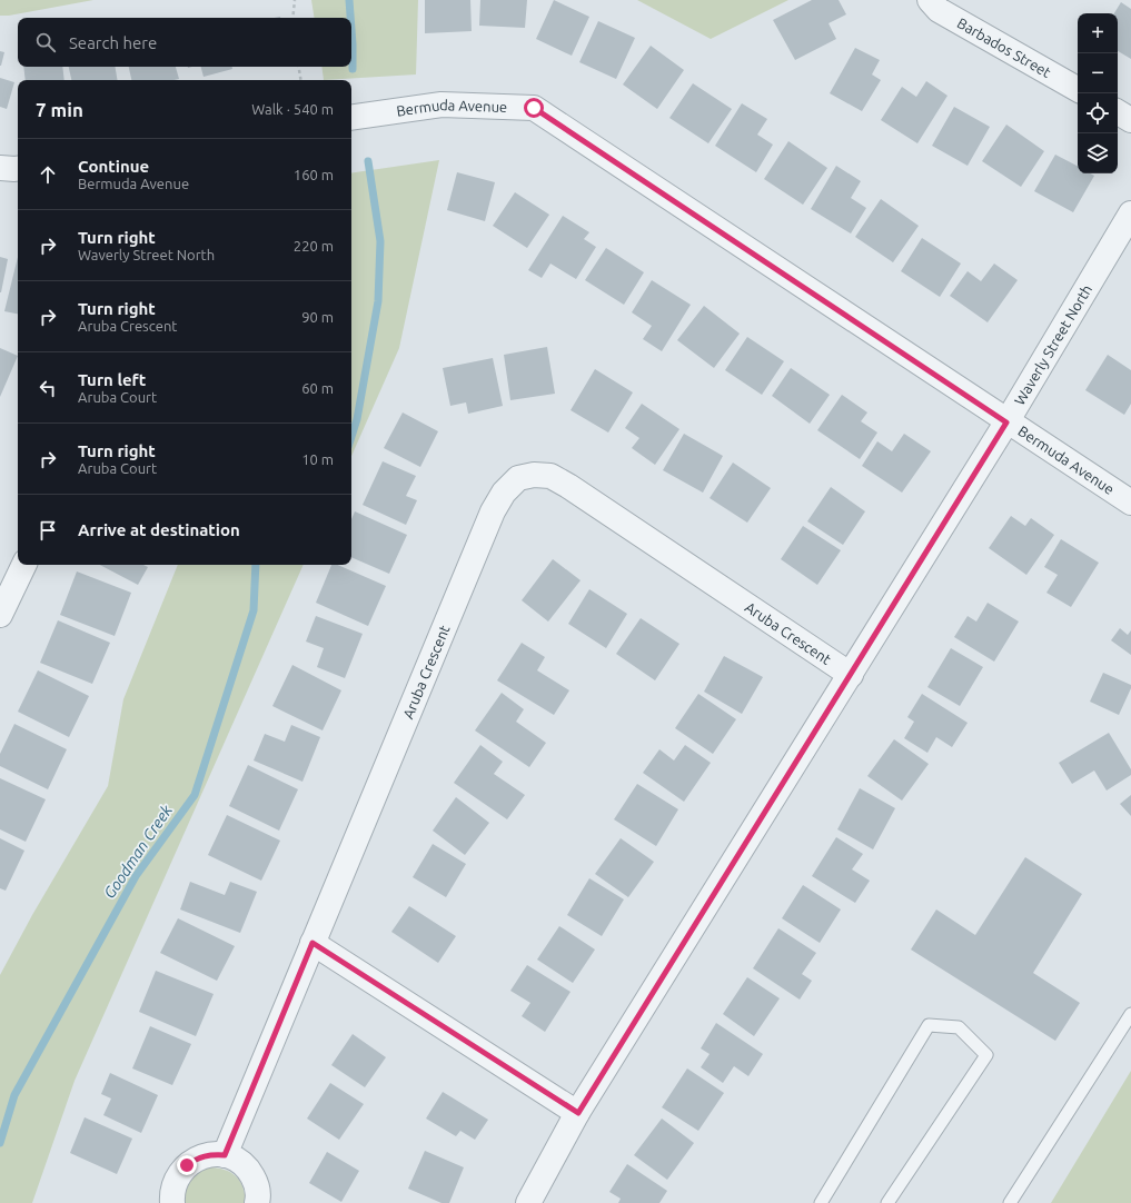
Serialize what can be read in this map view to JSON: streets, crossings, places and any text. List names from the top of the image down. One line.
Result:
{"streets":{"street":["Barbados Street","Bermuda Avenue","Waverly Street North","Aruba Crescent"]},"crossings":[["Bermuda Avenue","Waverly Street North"],["Waverly Street North","Aruba Crescent"]],"water":["Goodman Creek"],"page":{"map_buttons":["+","−"],"search":"Search here","heading":["7 min","Walk · 540 m"],"list":[["Continue","Bermuda Avenue","160 m"],["Turn right","Waverly Street North","220 m"],["Turn right","Aruba Crescent","90 m"],["Turn left","Aruba Court","60 m"],["Turn right","Aruba Court","10 m"],"Arrive at destination"]}}
